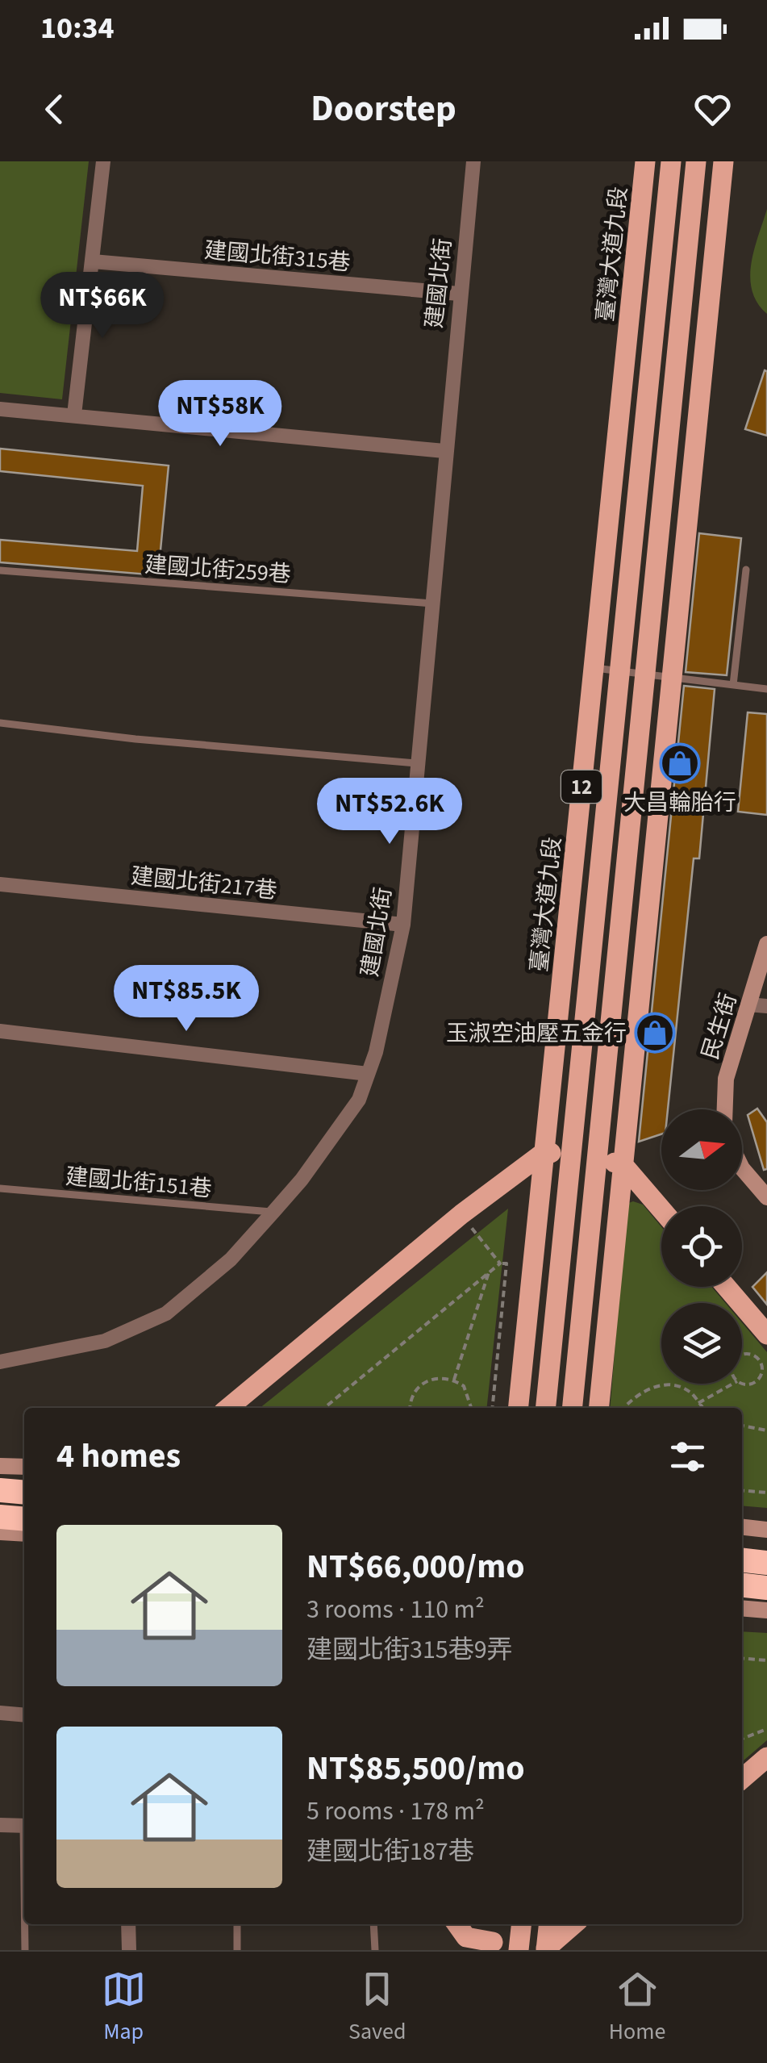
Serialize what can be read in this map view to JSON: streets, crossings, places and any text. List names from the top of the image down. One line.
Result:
{"streets":{"main road":["臺灣大道九段","12"],"street":["建國北街315巷","建國北街","建國北街217巷","民生街"],"lane":["建國北街259巷","建國北街151巷"]},"crossings":[["建國北街315巷","建國北街"],["建國北街","建國北街259巷"],["建國北街","建國北街217巷"],["建國北街","建國北街151巷"]],"places":{"shop":["大昌輪胎行","玉淑空油壓五金行"]},"north":"right","page":{"status":"10:34","header":"Doorstep","price":["NT$66K","NT$58K","NT$52.6K","NT$85.5K"],"heading":"4 homes","list":[{"name":"NT$66,000/mo","note":"3 rooms · 110 m² · 建國北街315巷9弄"},{"name":"NT$85,500/mo","note":"5 rooms · 178 m² · 建國北街187巷"}],"tabs":["Map","Saved","Home"]}}
